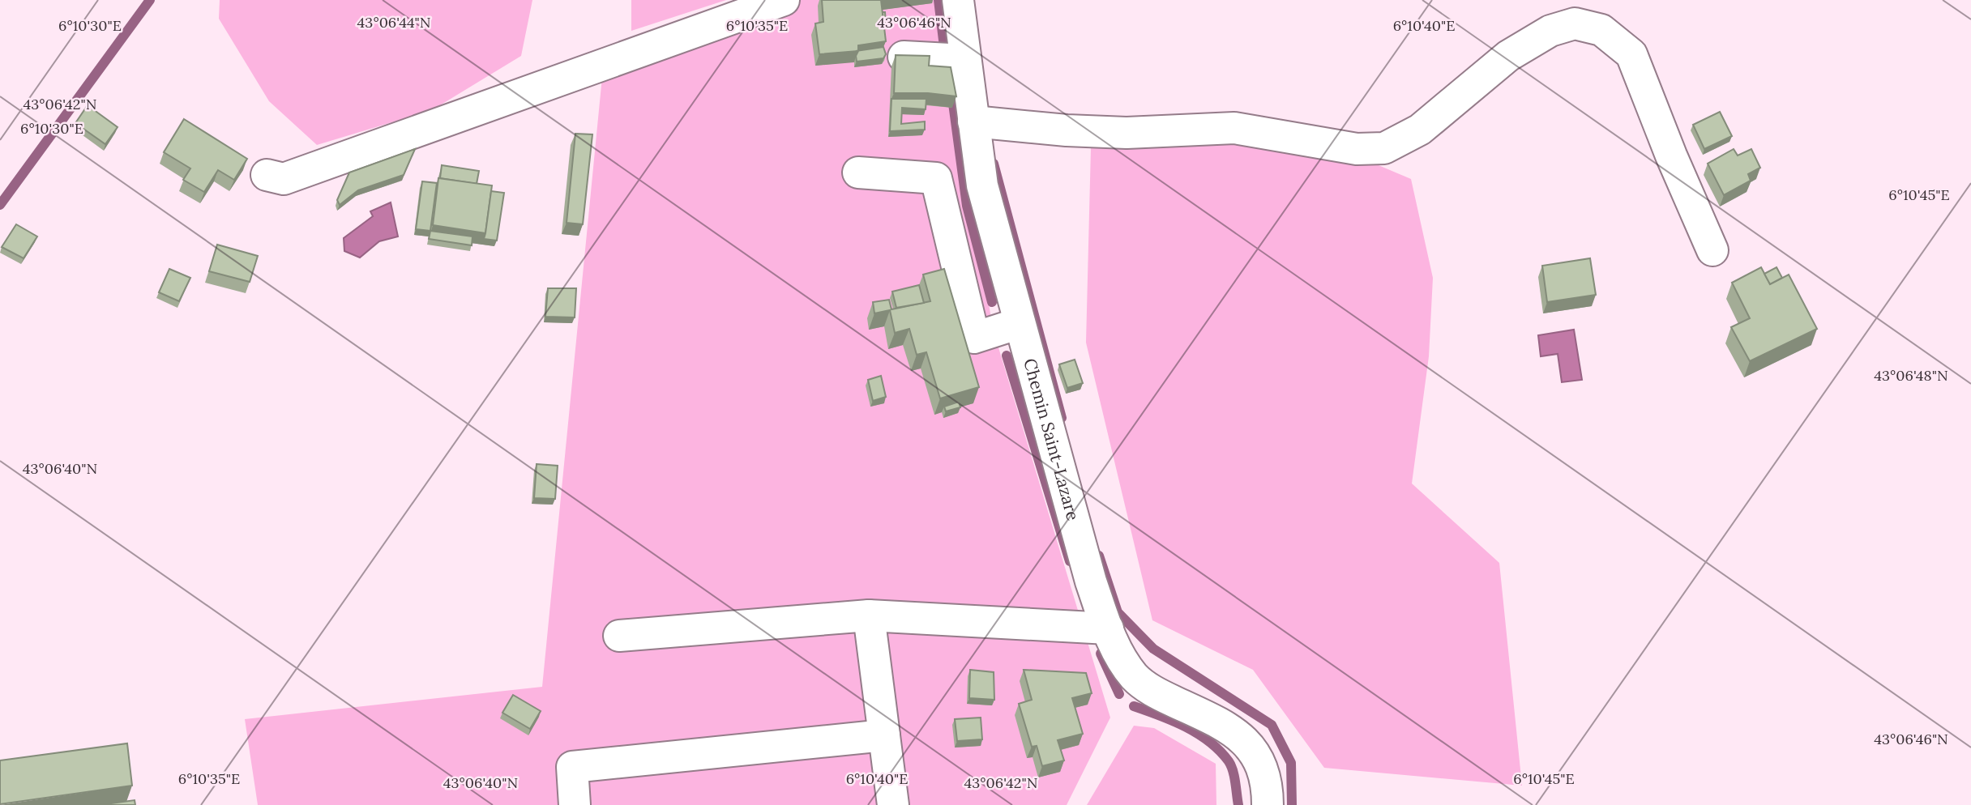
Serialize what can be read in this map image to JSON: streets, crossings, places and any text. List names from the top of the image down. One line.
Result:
{"streets":{"street":["Chemin Saint-Lazare"]},"coordinates":["43°06'44\"N","43°06'46\"N","6°10'30\"E","6°10'35\"E","6°10'40\"E","43°06'42\"N","6°10'45\"E","43°06'48\"N","43°06'40\"N"]}
